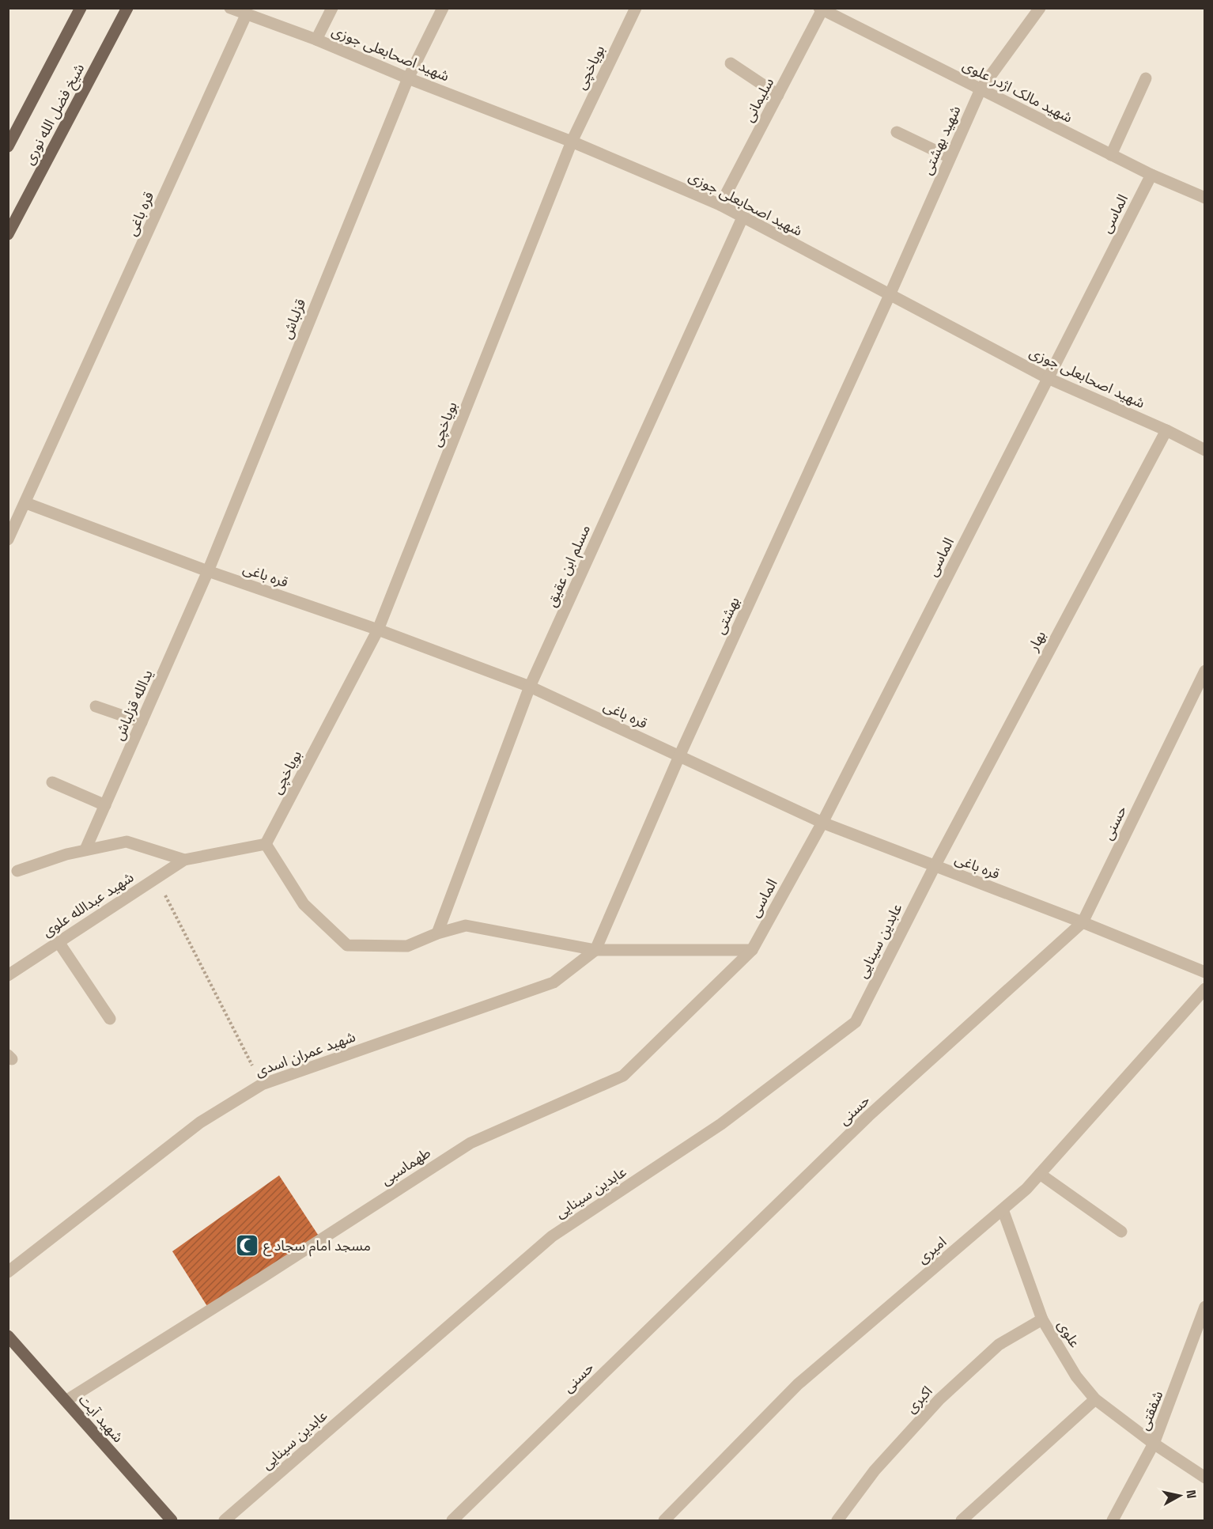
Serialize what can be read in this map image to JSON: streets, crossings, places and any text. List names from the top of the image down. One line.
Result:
{"streets":{"main road":["شیخ فضل الله نوری","شهید آیت"],"street":["شهید اصحابعلی جوزی","بویاخچی","شهید مالک اژدر علوی","سلیمانی","شهید بهشتی","قره باغی","الماسی","قزلباش","مسلم ابن عقیق","بهشتی","بهار","یدالله قزلباش","حسنی","شهید عبدالله علوی","عابدین سینایی","شهید عمران اسدی","طهماسبی","امیری","علوی","اکبری","شفقتی"]},"crossings":[["شهید اصحابعلی جوزی","بویاخچی"],["شهید اصحابعلی جوزی","سلیمانی"],["شهید اصحابعلی جوزی","شهید بهشتی"],["شهید اصحابعلی جوزی","قره باغی"],["شهید اصحابعلی جوزی","الماسی"],["شهید اصحابعلی جوزی","قزلباش"],["شهید اصحابعلی جوزی","مسلم ابن عقیق"],["شهید اصحابعلی جوزی","بهشتی"],["شهید اصحابعلی جوزی","بهار"],["بویاخچی","قره باغی"],["شهید مالک اژدر علوی","سلیمانی"],["شهید مالک اژدر علوی","شهید بهشتی"],["شهید مالک اژدر علوی","الماسی"],["شهید بهشتی","بهشتی"],["قره باغی","الماسی"],["قره باغی","قزلباش"],["قره باغی","مسلم ابن عقیق"],["قره باغی","بهشتی"],["قره باغی","بهار"],["قره باغی","یدالله قزلباش"],["قره باغی","حسنی"],["قره باغی","عابدین سینایی"],["الماسی","طهماسبی"],["قزلباش","یدالله قزلباش"],["بهشتی","شهید عمران اسدی"],["بهار","عابدین سینایی"],["طهماسبی","شهید آیت"],["امیری","علوی"],["علوی","اکبری"],["علوی","شفقتی"]],"places":{"mosque":["مسجد امام سجاد ع"]},"north":"right"}
